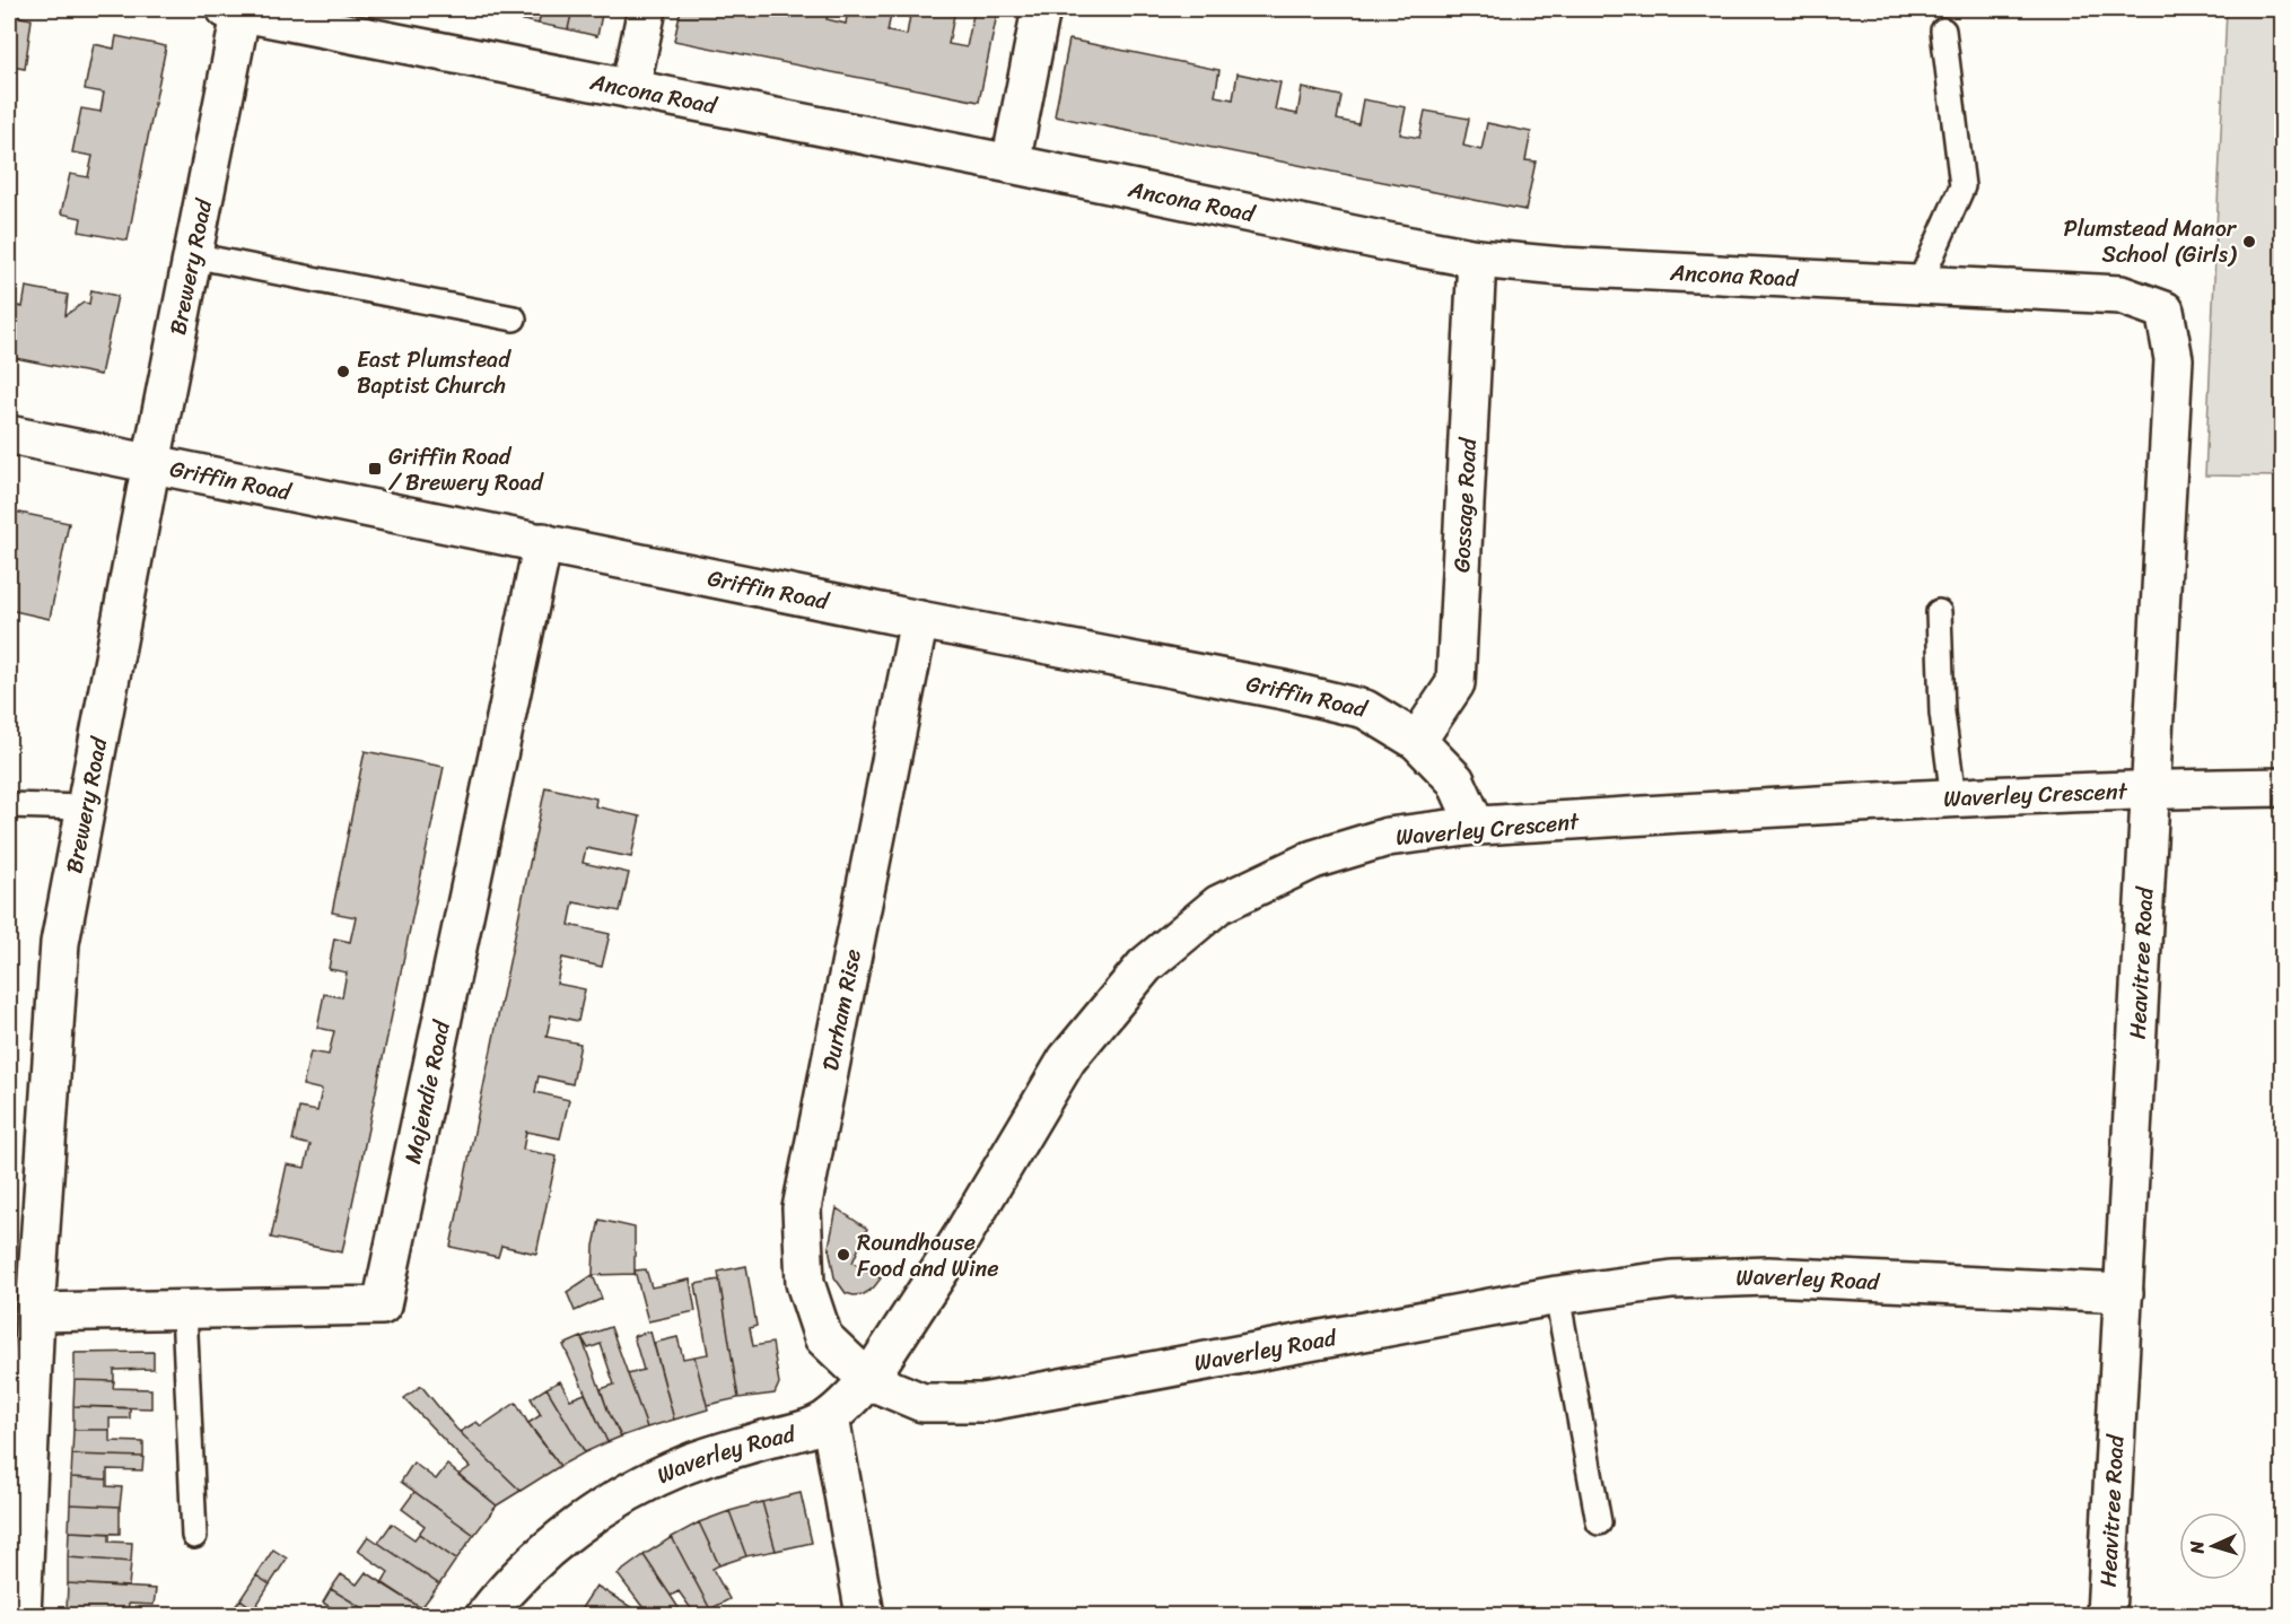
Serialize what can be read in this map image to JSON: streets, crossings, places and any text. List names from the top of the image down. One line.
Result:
{"streets":{"street":["Ancona Road","Brewery Road","Griffin Road","Gossage Road","Waverley Crescent","Heavitree Road","Durham Rise","Majendie Road","Waverley Road"]},"crossings":[["Ancona Road","Brewery Road"],["Ancona Road","Gossage Road"],["Ancona Road","Heavitree Road"],["Brewery Road","Griffin Road"],["Brewery Road","Majendie Road"],["Griffin Road","Gossage Road"],["Griffin Road","Waverley Crescent"],["Griffin Road","Durham Rise"],["Griffin Road","Majendie Road"],["Waverley Crescent","Heavitree Road"],["Waverley Crescent","Durham Rise"],["Waverley Crescent","Waverley Road"],["Heavitree Road","Waverley Road"],["Durham Rise","Waverley Road"]],"places":{"other":["Plumstead Manor School (Girls)","East Plumstead Baptist Church","Roundhouse Food and Wine"],"transit":["Griffin Road / Brewery Road"]},"north":"left"}
